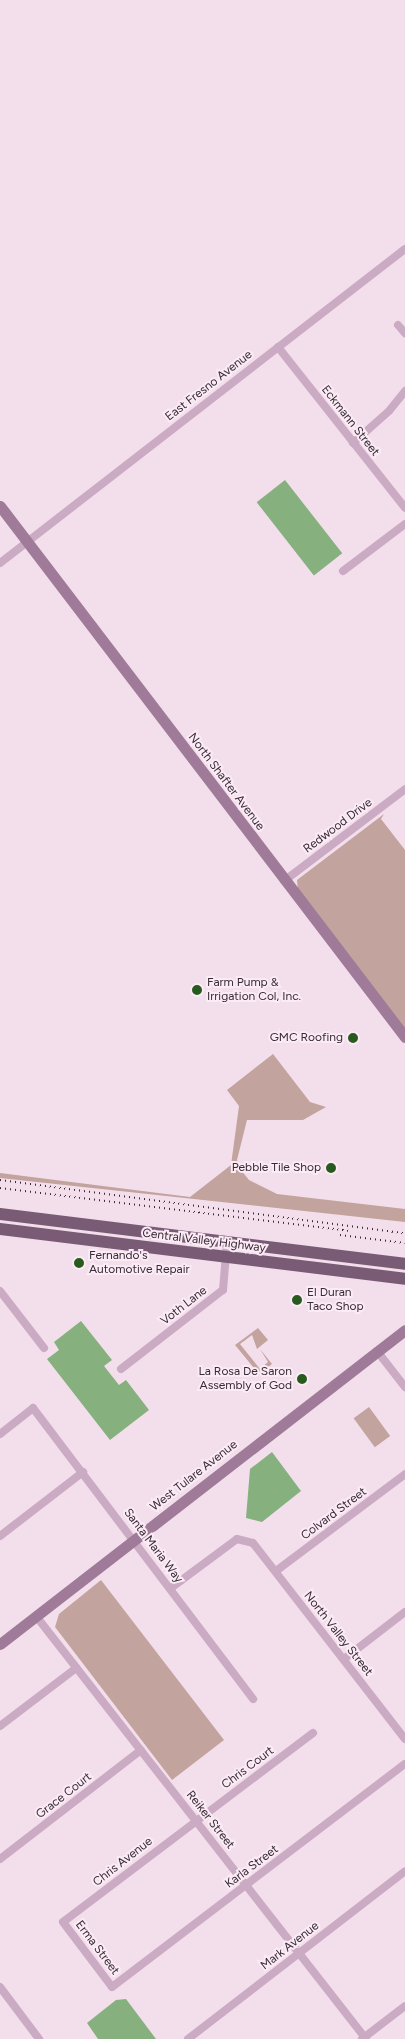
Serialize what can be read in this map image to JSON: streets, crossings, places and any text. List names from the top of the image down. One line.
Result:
{"streets":{"main road":["North Shafter Avenue","Central Valley Highway","West Tulare Avenue"],"street":["East Fresno Avenue","Eckmann Street","Redwood Drive","Voth Lane","Colvard Street","Santa Maria Way","North Valley Street","Chris Court","Grace Court","Reiker Street","Chris Avenue","Karla Street","Mark Avenue","Erma Street"]},"crossings":[["East Fresno Avenue","Eckmann Street"],["East Fresno Avenue","North Shafter Avenue"],["North Shafter Avenue","Redwood Drive"],["Central Valley Highway","Voth Lane"],["West Tulare Avenue","Santa Maria Way"],["West Tulare Avenue","Reiker Street"],["Colvard Street","North Valley Street"],["Santa Maria Way","North Valley Street"],["Chris Court","Reiker Street"],["Chris Court","Chris Avenue"],["Grace Court","Reiker Street"],["Reiker Street","Chris Avenue"],["Reiker Street","Karla Street"],["Reiker Street","Mark Avenue"],["Chris Avenue","Erma Street"],["Karla Street","Erma Street"]],"places":["Farm Pump & Irrigation Col, Inc.","GMC Roofing","Pebble Tile Shop","Fernando's Automotive Repair","El Duran Taco Shop","La Rosa De Saron Assembly of God"]}
